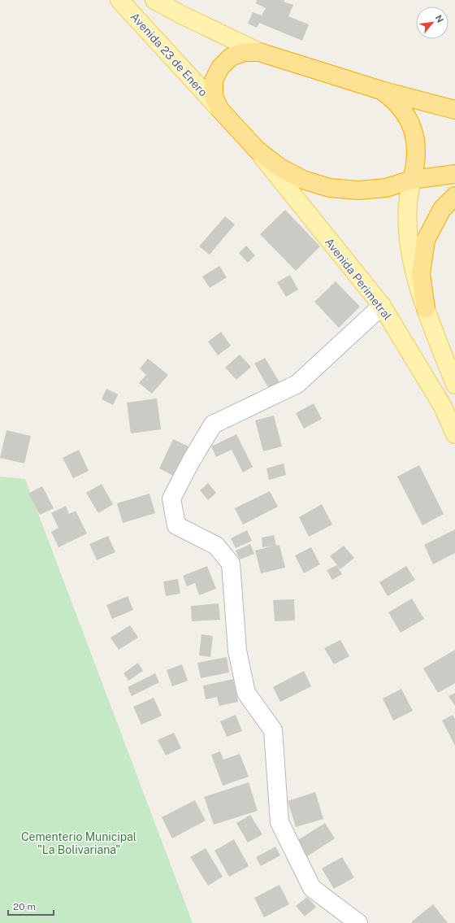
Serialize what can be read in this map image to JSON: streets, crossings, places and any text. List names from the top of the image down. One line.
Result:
{"streets":{"main road":["Avenida 23 de Enero","Avenida Perimetral"]},"parks":["Cementerio Municipal \"La Bolivariana\""],"scale_bar":"20 m","north":"top right"}
